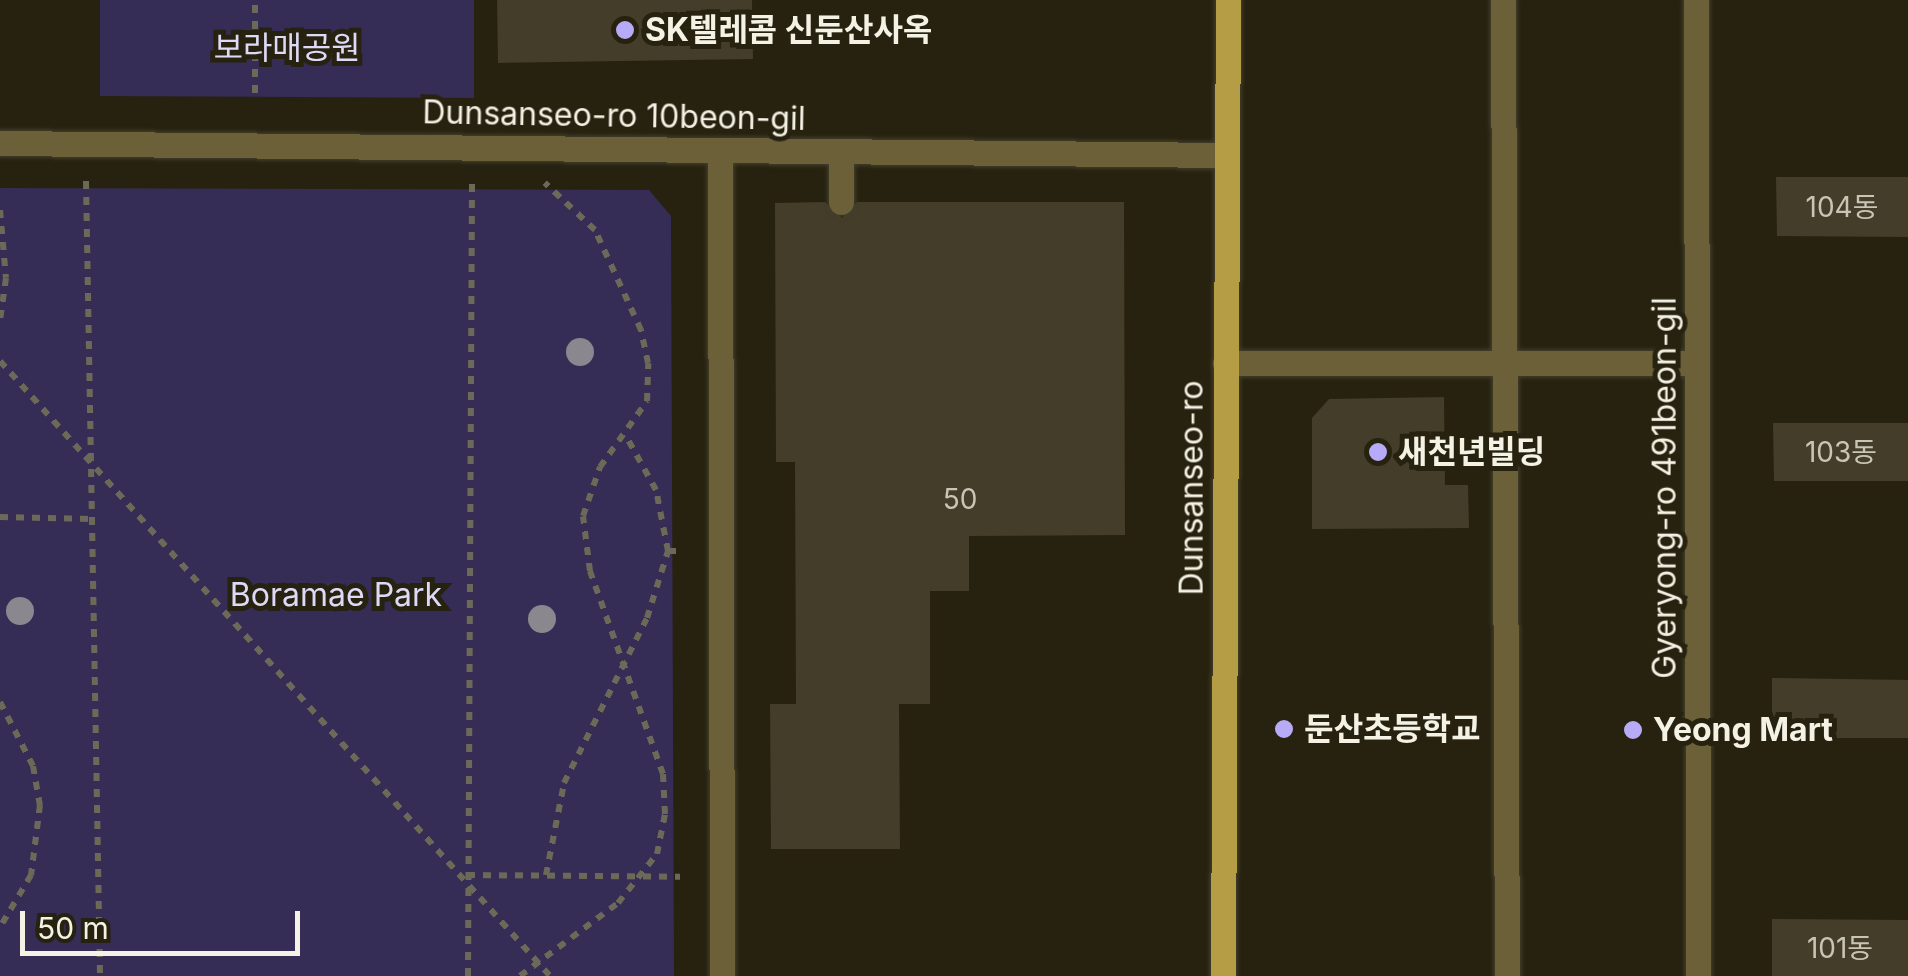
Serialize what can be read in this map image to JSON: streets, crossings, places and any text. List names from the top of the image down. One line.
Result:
{"streets":{"main road":["Dunsanseo-ro"],"street":["Dunsanseo-ro 10beon-gil","Gyeryong-ro 491beon-gil"]},"crossings":[["Dunsanseo-ro 10beon-gil","Dunsanseo-ro"]],"parks":["보라매공원","Boramae Park"],"places":["SK텔레콤 신둔산사옥","새천년빌딩","둔산초등학교","Yeong Mart"],"house_numbers":["104동","103동","50","101동"],"scale_bar":"50 m"}
